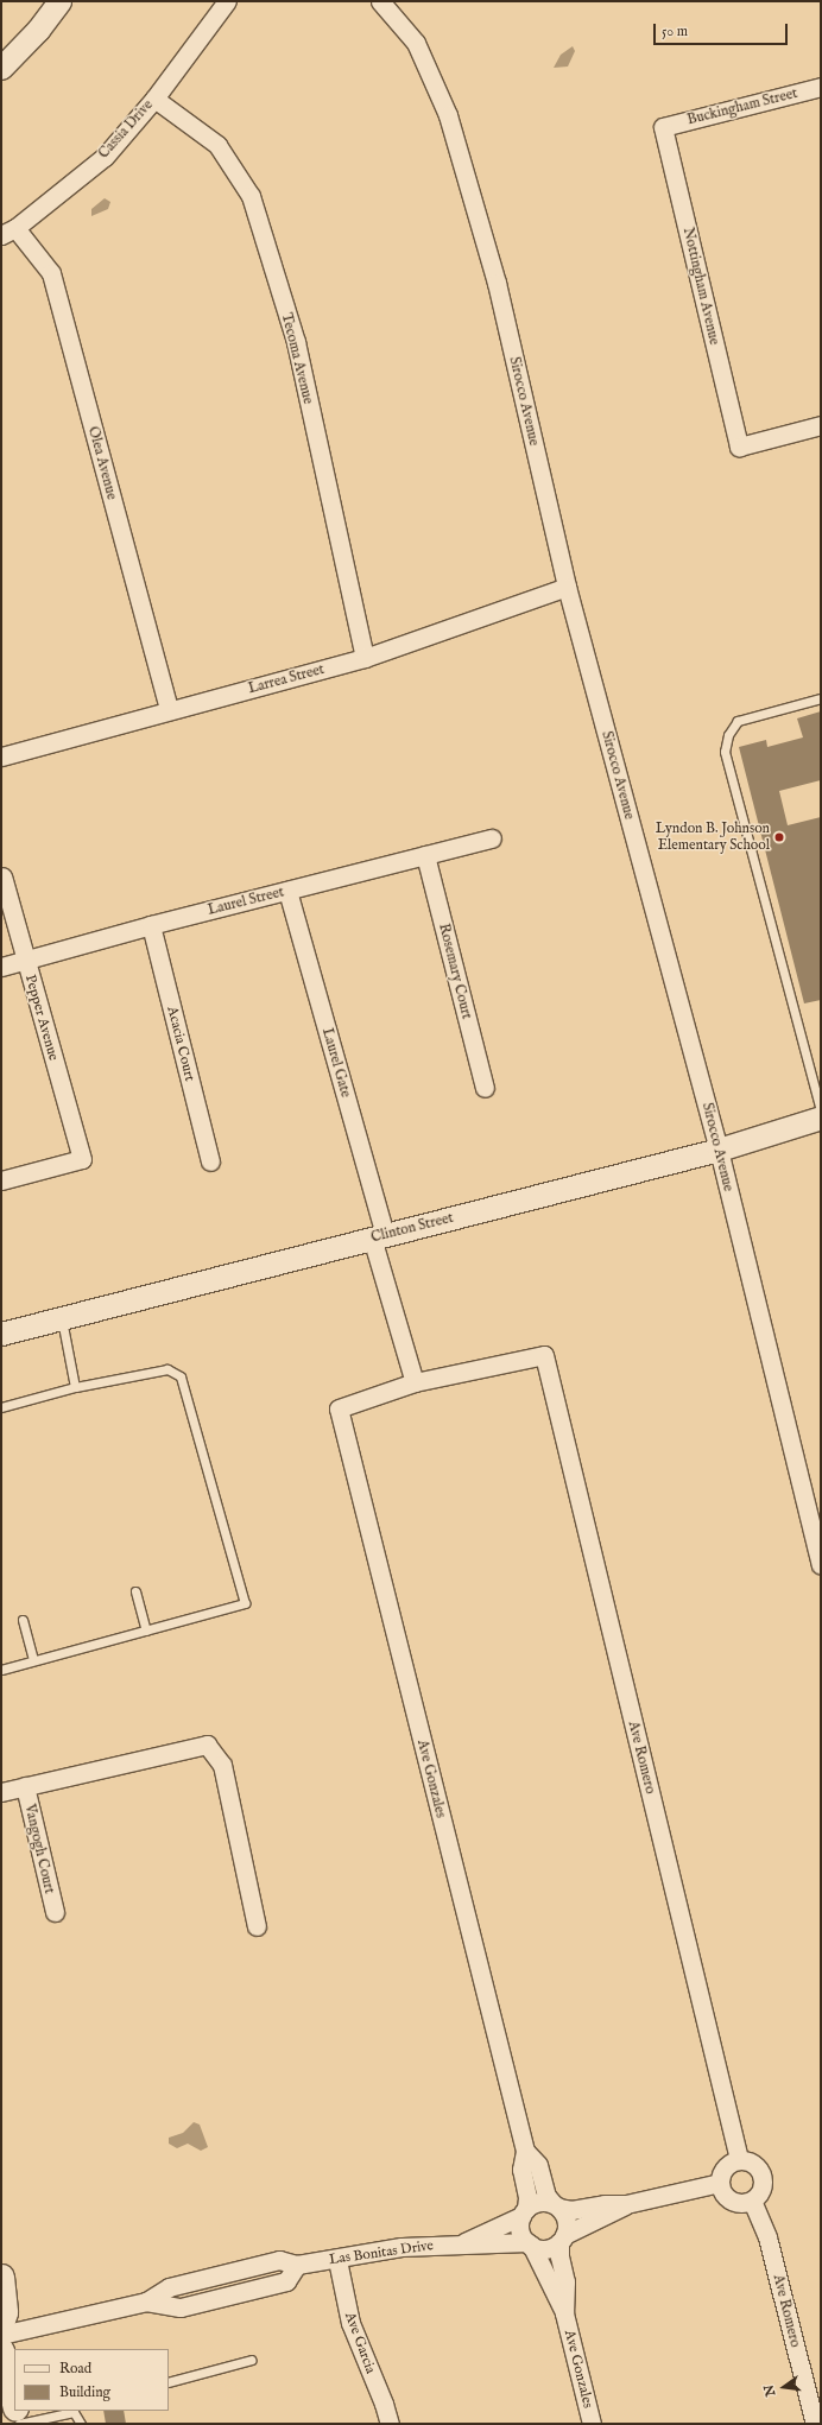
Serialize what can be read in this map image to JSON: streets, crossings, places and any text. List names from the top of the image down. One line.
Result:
{"streets":{"street":["Buckingham Street","Cassia Drive","Nottingham Avenue","Tecoma Avenue","Sirocco Avenue","Olea Avenue","Larrea Street","Laurel Street","Rosemary Court","Pepper Avenue","Acacia Court","Laurel Gate","Clinton Street","Ave Romero","Ave Gonzales","Vangogh Court","Las Bonitas Drive","Ave Garcia"]},"crossings":[["Buckingham Street","Nottingham Avenue"],["Cassia Drive","Tecoma Avenue"],["Cassia Drive","Olea Avenue"],["Tecoma Avenue","Larrea Street"],["Sirocco Avenue","Larrea Street"],["Sirocco Avenue","Clinton Street"],["Olea Avenue","Larrea Street"],["Laurel Street","Rosemary Court"],["Laurel Street","Pepper Avenue"],["Laurel Street","Acacia Court"],["Laurel Street","Laurel Gate"],["Laurel Gate","Clinton Street"],["Laurel Gate","Ave Romero"],["Laurel Gate","Ave Gonzales"],["Ave Romero","Ave Gonzales"],["Ave Gonzales","Las Bonitas Drive"],["Las Bonitas Drive","Ave Garcia"]],"places":["Lyndon B. Johnson Elementary School"],"legend":["Road","Building"],"scale_bar":"50 m","north":"left"}
